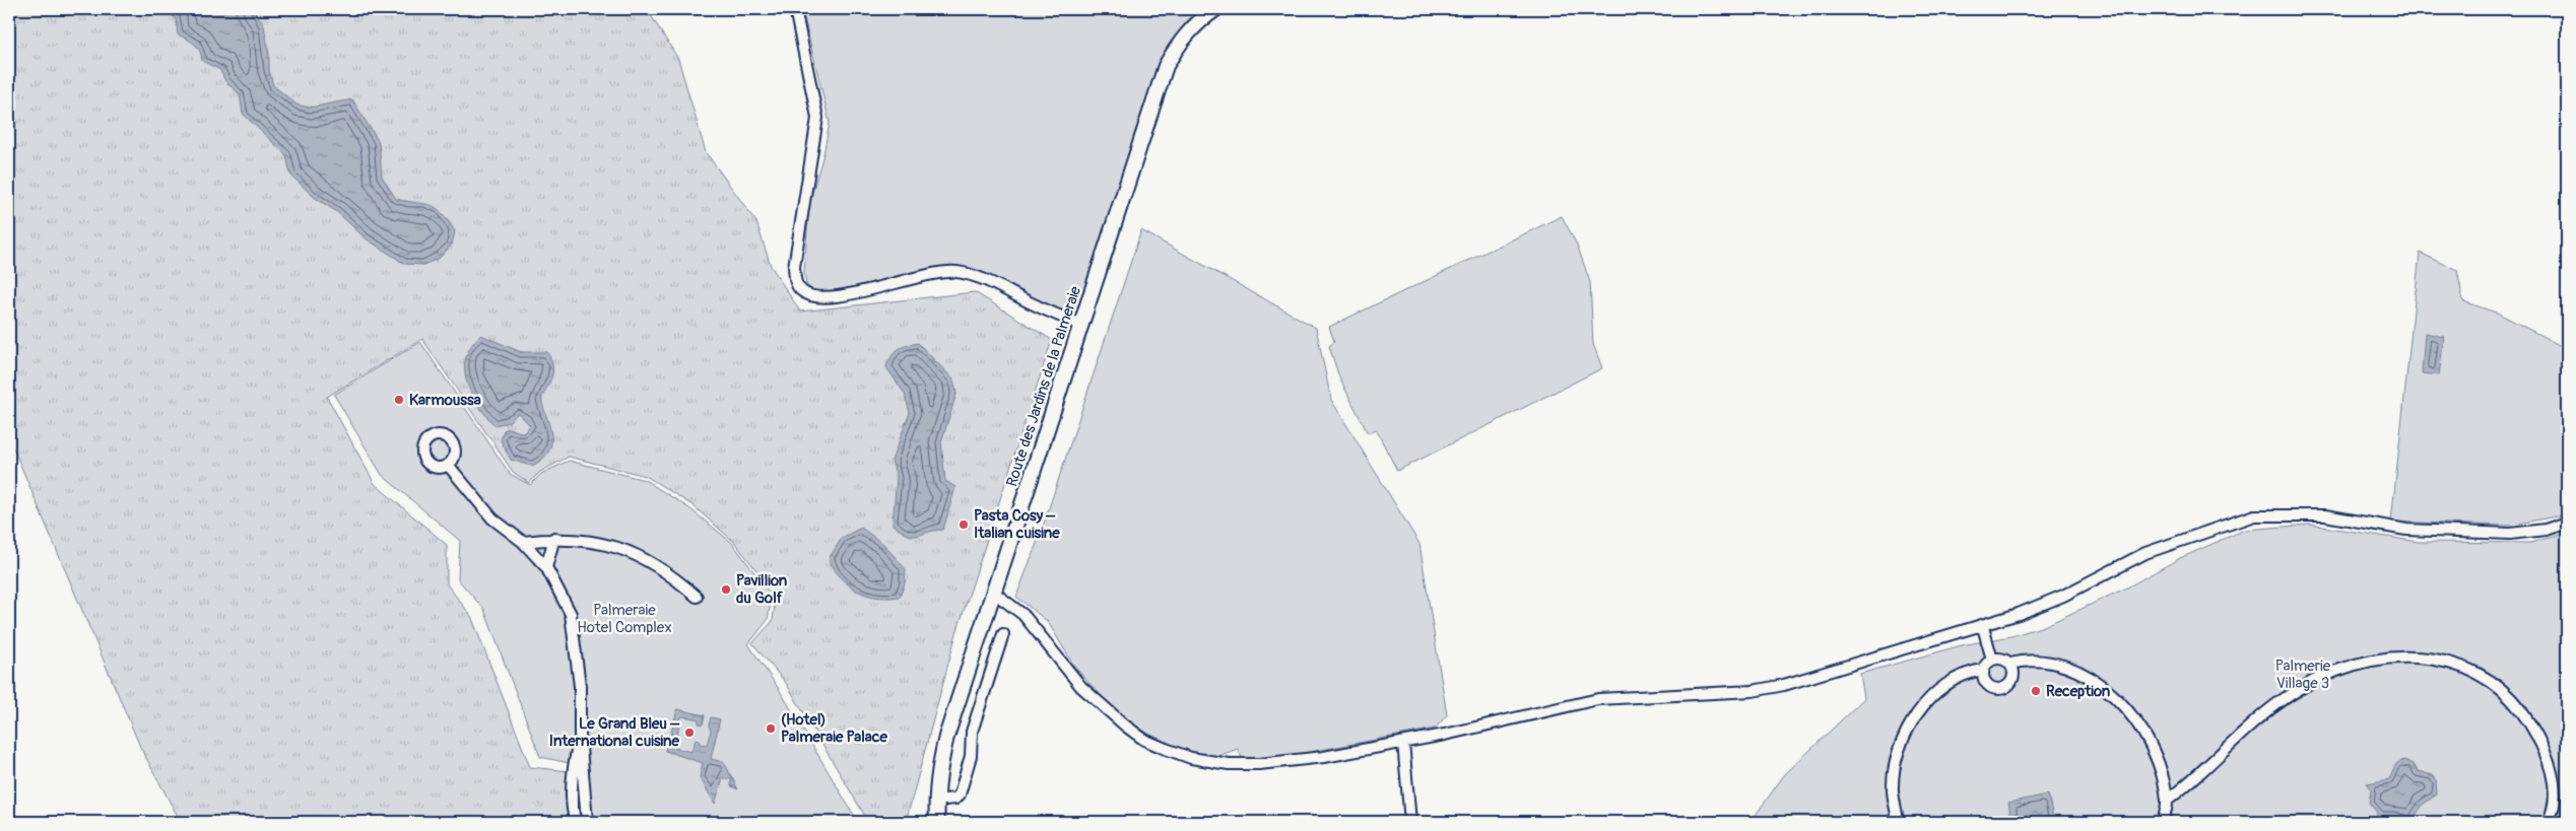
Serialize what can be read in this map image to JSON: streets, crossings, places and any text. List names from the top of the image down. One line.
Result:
{"streets":{"street":["Route des Jardins de la Palmeraie"]},"parks":["Palmeraie Hotel Complex","Palmerie Village 3"],"places":["Karmoussa","Pasta Cosy – Italian cuisine","Pavillion du Golf","Reception","(Hotel) Palmeraie Palace","Le Grand Bleu – International cuisine"]}
